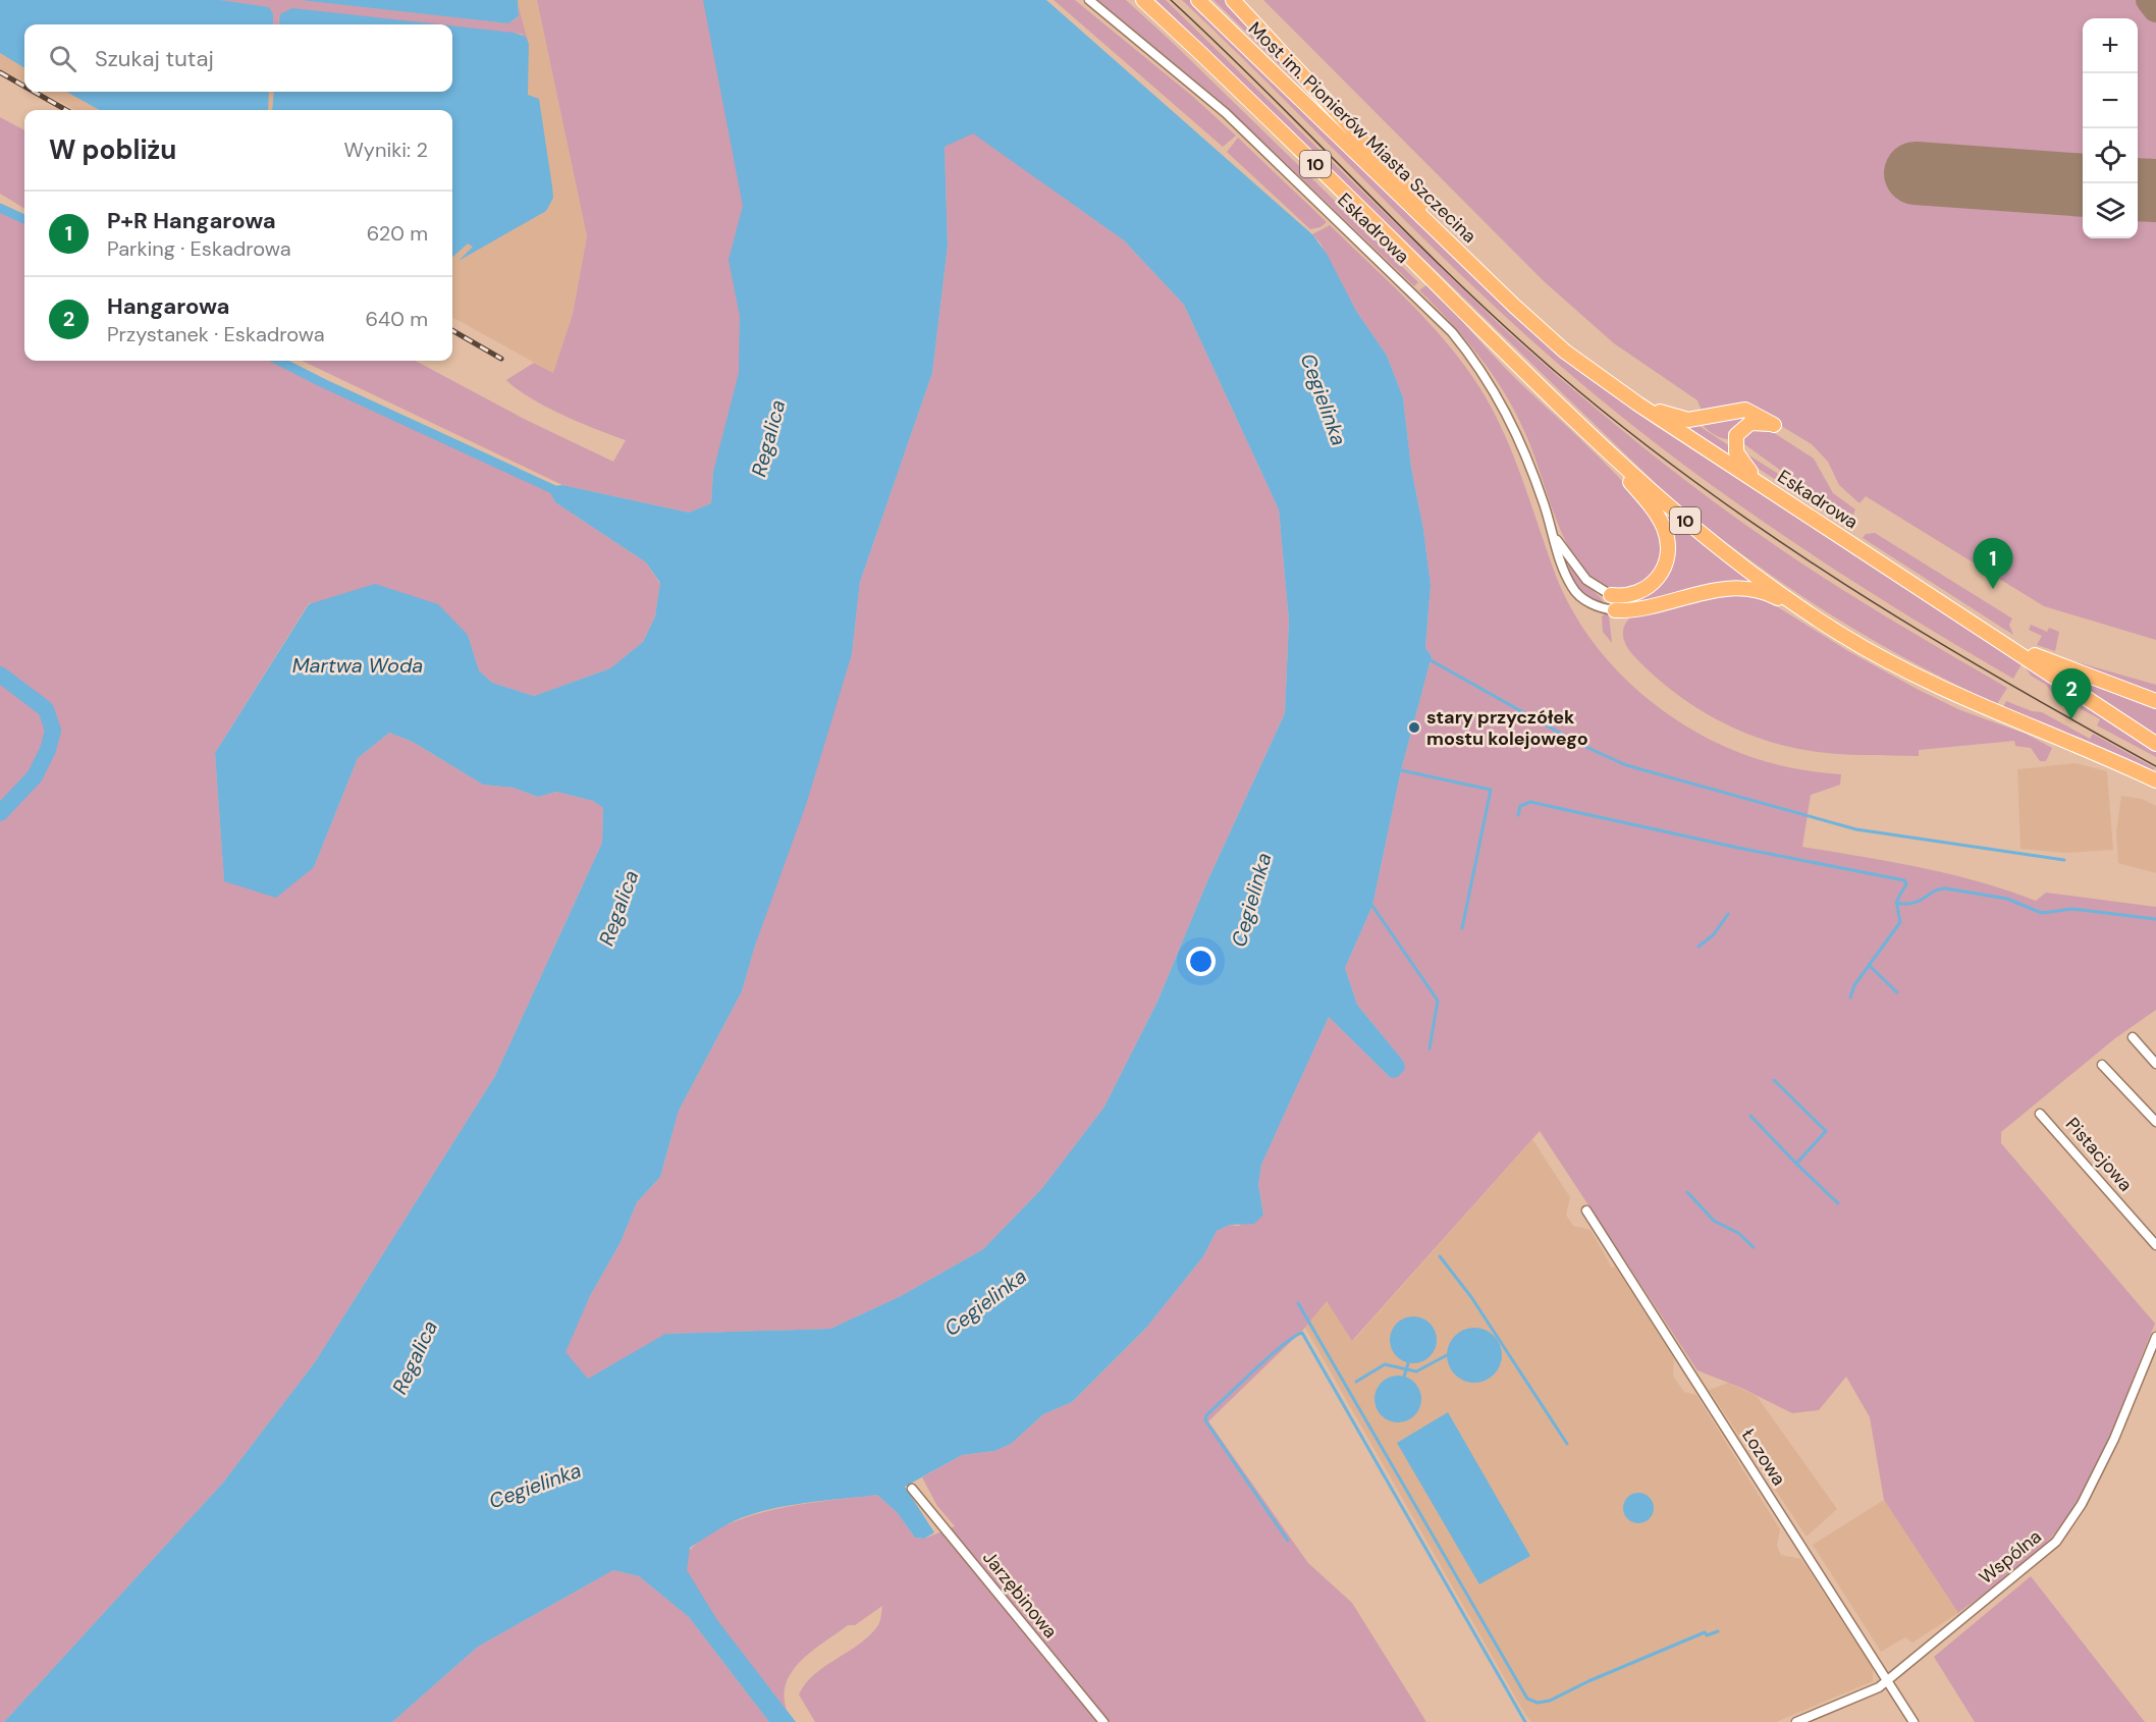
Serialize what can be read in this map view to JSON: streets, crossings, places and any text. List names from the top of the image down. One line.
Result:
{"streets":{"main road":["Most im. Pionierów Miasta Szczecina","10","Eskadrowa"],"street":["Pistacjowa","Łozowa","Wspólna","Jarzębinowa"]},"crossings":[["Most im. Pionierów Miasta Szczecina","Eskadrowa"],["Łozowa","Wspólna"]],"water":["Cegielinka","Regalica","Martwa Woda"],"places":["stary przyczółek mostu kolejowego"],"page":{"map_buttons":["+","−"],"search":"Szukaj tutaj","heading":["W pobliżu","Wyniki: 2"],"list":[{"mark":"1","name":"P+R Hangarowa","note":"Parking · Eskadrowa","value":"620 m"},{"mark":"2","name":"Hangarowa","note":"Przystanek · Eskadrowa","value":"640 m"}],"pins":["1","2"]}}
